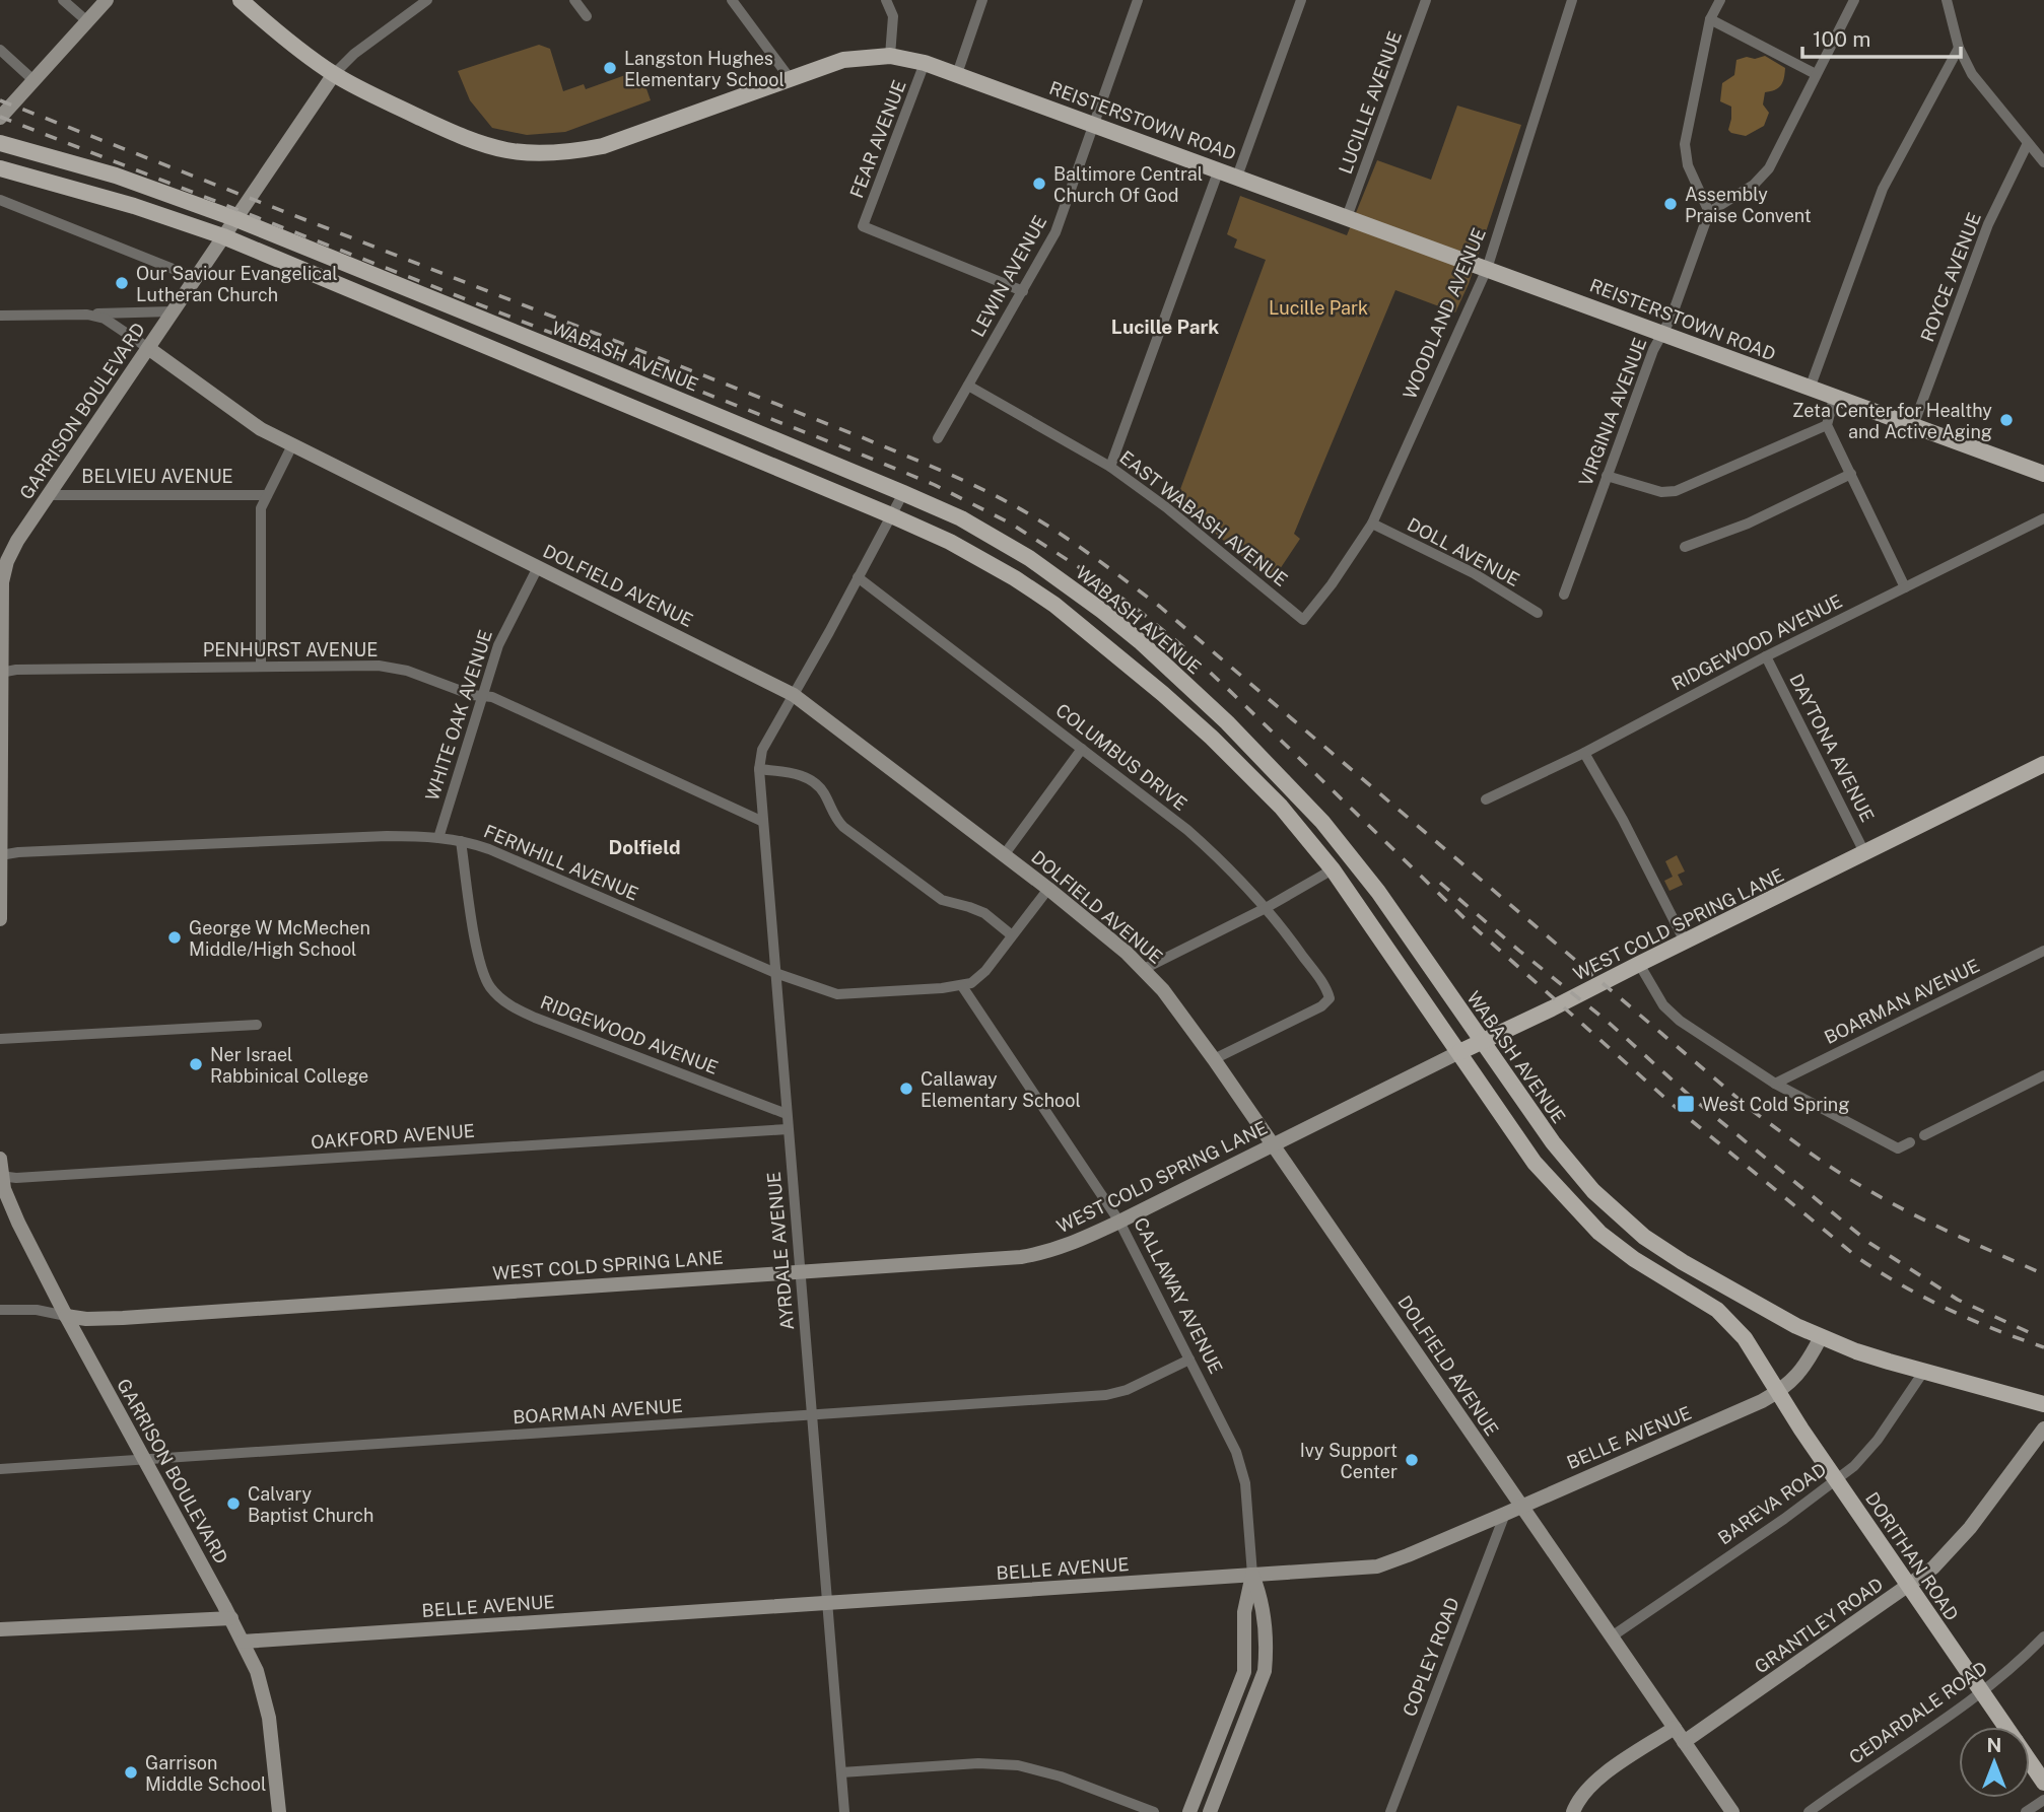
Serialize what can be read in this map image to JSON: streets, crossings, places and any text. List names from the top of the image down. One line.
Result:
{"streets":{"main road":["REISTERSTOWN ROAD","WABASH AVENUE","WEST COLD SPRING LANE","DORITHAN ROAD"],"street":["LUCILLE AVENUE","FEAR AVENUE","LEWIN AVENUE","ROYCE AVENUE","WOODLAND AVENUE","GARRISON BOULEVARD","VIRGINIA AVENUE","BELVIEU AVENUE","EAST WABASH AVENUE","DOLL AVENUE","DOLFIELD AVENUE","RIDGEWOOD AVENUE","PENHURST AVENUE","WHITE OAK AVENUE","DAYTONA AVENUE","COLUMBUS DRIVE","FERNHILL AVENUE","BOARMAN AVENUE","OAKFORD AVENUE","AYRDALE AVENUE","CALLAWAY AVENUE","BELLE AVENUE","BAREVA ROAD","GRANTLEY ROAD","COPLEY ROAD","CEDARDALE ROAD"]},"crossings":[["LUCILLE AVENUE","REISTERSTOWN ROAD"],["REISTERSTOWN ROAD","FEAR AVENUE"],["REISTERSTOWN ROAD","LEWIN AVENUE"],["REISTERSTOWN ROAD","ROYCE AVENUE"],["REISTERSTOWN ROAD","WOODLAND AVENUE"],["REISTERSTOWN ROAD","GARRISON BOULEVARD"],["REISTERSTOWN ROAD","VIRGINIA AVENUE"],["FEAR AVENUE","LEWIN AVENUE"],["LEWIN AVENUE","EAST WABASH AVENUE"],["WOODLAND AVENUE","EAST WABASH AVENUE"],["WOODLAND AVENUE","DOLL AVENUE"],["WABASH AVENUE","GARRISON BOULEVARD"],["WABASH AVENUE","WEST COLD SPRING LANE"],["WABASH AVENUE","BELLE AVENUE"],["WABASH AVENUE","BAREVA ROAD"],["GARRISON BOULEVARD","BELVIEU AVENUE"],["GARRISON BOULEVARD","DOLFIELD AVENUE"],["GARRISON BOULEVARD","PENHURST AVENUE"],["GARRISON BOULEVARD","FERNHILL AVENUE"],["GARRISON BOULEVARD","WEST COLD SPRING LANE"],["GARRISON BOULEVARD","BOARMAN AVENUE"],["GARRISON BOULEVARD","OAKFORD AVENUE"],["GARRISON BOULEVARD","BELLE AVENUE"],["DOLFIELD AVENUE","WHITE OAK AVENUE"],["DOLFIELD AVENUE","COLUMBUS DRIVE"],["DOLFIELD AVENUE","WEST COLD SPRING LANE"],["DOLFIELD AVENUE","AYRDALE AVENUE"],["DOLFIELD AVENUE","BELLE AVENUE"],["DOLFIELD AVENUE","BAREVA ROAD"],["DOLFIELD AVENUE","GRANTLEY ROAD"],["RIDGEWOOD AVENUE","DAYTONA AVENUE"],["RIDGEWOOD AVENUE","FERNHILL AVENUE"],["RIDGEWOOD AVENUE","AYRDALE AVENUE"],["PENHURST AVENUE","WHITE OAK AVENUE"],["PENHURST AVENUE","AYRDALE AVENUE"],["WHITE OAK AVENUE","FERNHILL AVENUE"],["DAYTONA AVENUE","WEST COLD SPRING LANE"],["FERNHILL AVENUE","AYRDALE AVENUE"],["FERNHILL AVENUE","CALLAWAY AVENUE"],["WEST COLD SPRING LANE","AYRDALE AVENUE"],["WEST COLD SPRING LANE","CALLAWAY AVENUE"],["BOARMAN AVENUE","AYRDALE AVENUE"],["BOARMAN AVENUE","CALLAWAY AVENUE"],["OAKFORD AVENUE","AYRDALE AVENUE"],["AYRDALE AVENUE","BELLE AVENUE"],["CALLAWAY AVENUE","BELLE AVENUE"],["BELLE AVENUE","DORITHAN ROAD"],["BELLE AVENUE","COPLEY ROAD"],["BAREVA ROAD","DORITHAN ROAD"],["DORITHAN ROAD","GRANTLEY ROAD"],["DORITHAN ROAD","CEDARDALE ROAD"]],"districts":["Lucille Park","Dolfield"],"parks":["Lucille Park"],"places":{"other":["Langston Hughes Elementary School","Baltimore Central Church Of God","Assembly Praise Convent","Our Saviour Evangelical Lutheran Church","Zeta Center for Healthy and Active Aging","George W McMechen Middle/High School","Ner Israel Rabbinical College","Callaway Elementary School","Ivy Support Center","Calvary Baptist Church","Garrison Middle School"],"transit":["West Cold Spring"]},"scale_bar":"100 m","north":"top"}
